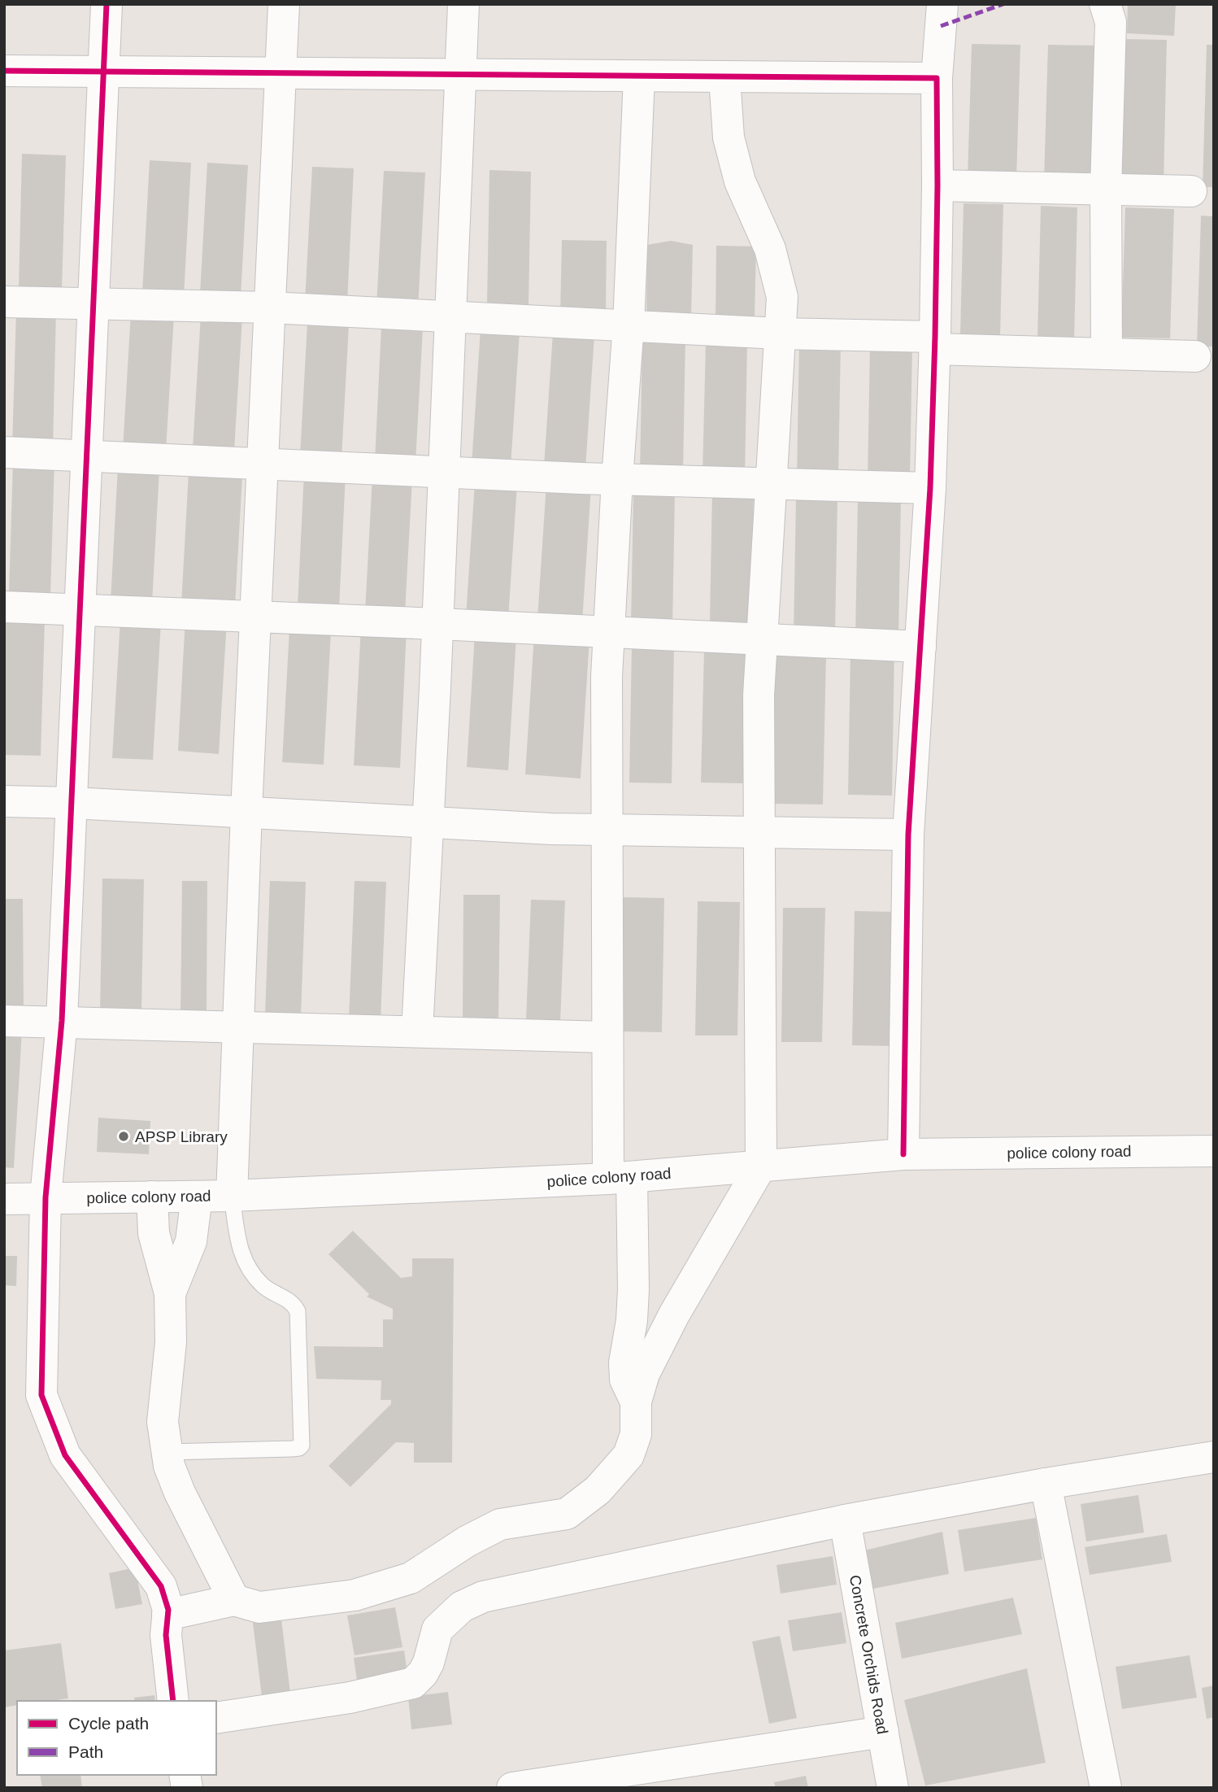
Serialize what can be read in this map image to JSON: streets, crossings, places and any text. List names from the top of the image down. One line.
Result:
{"streets":{"street":["police colony road","Concrete Orchids Road"]},"places":["APSP Library"],"legend":["Cycle path","Path"]}
